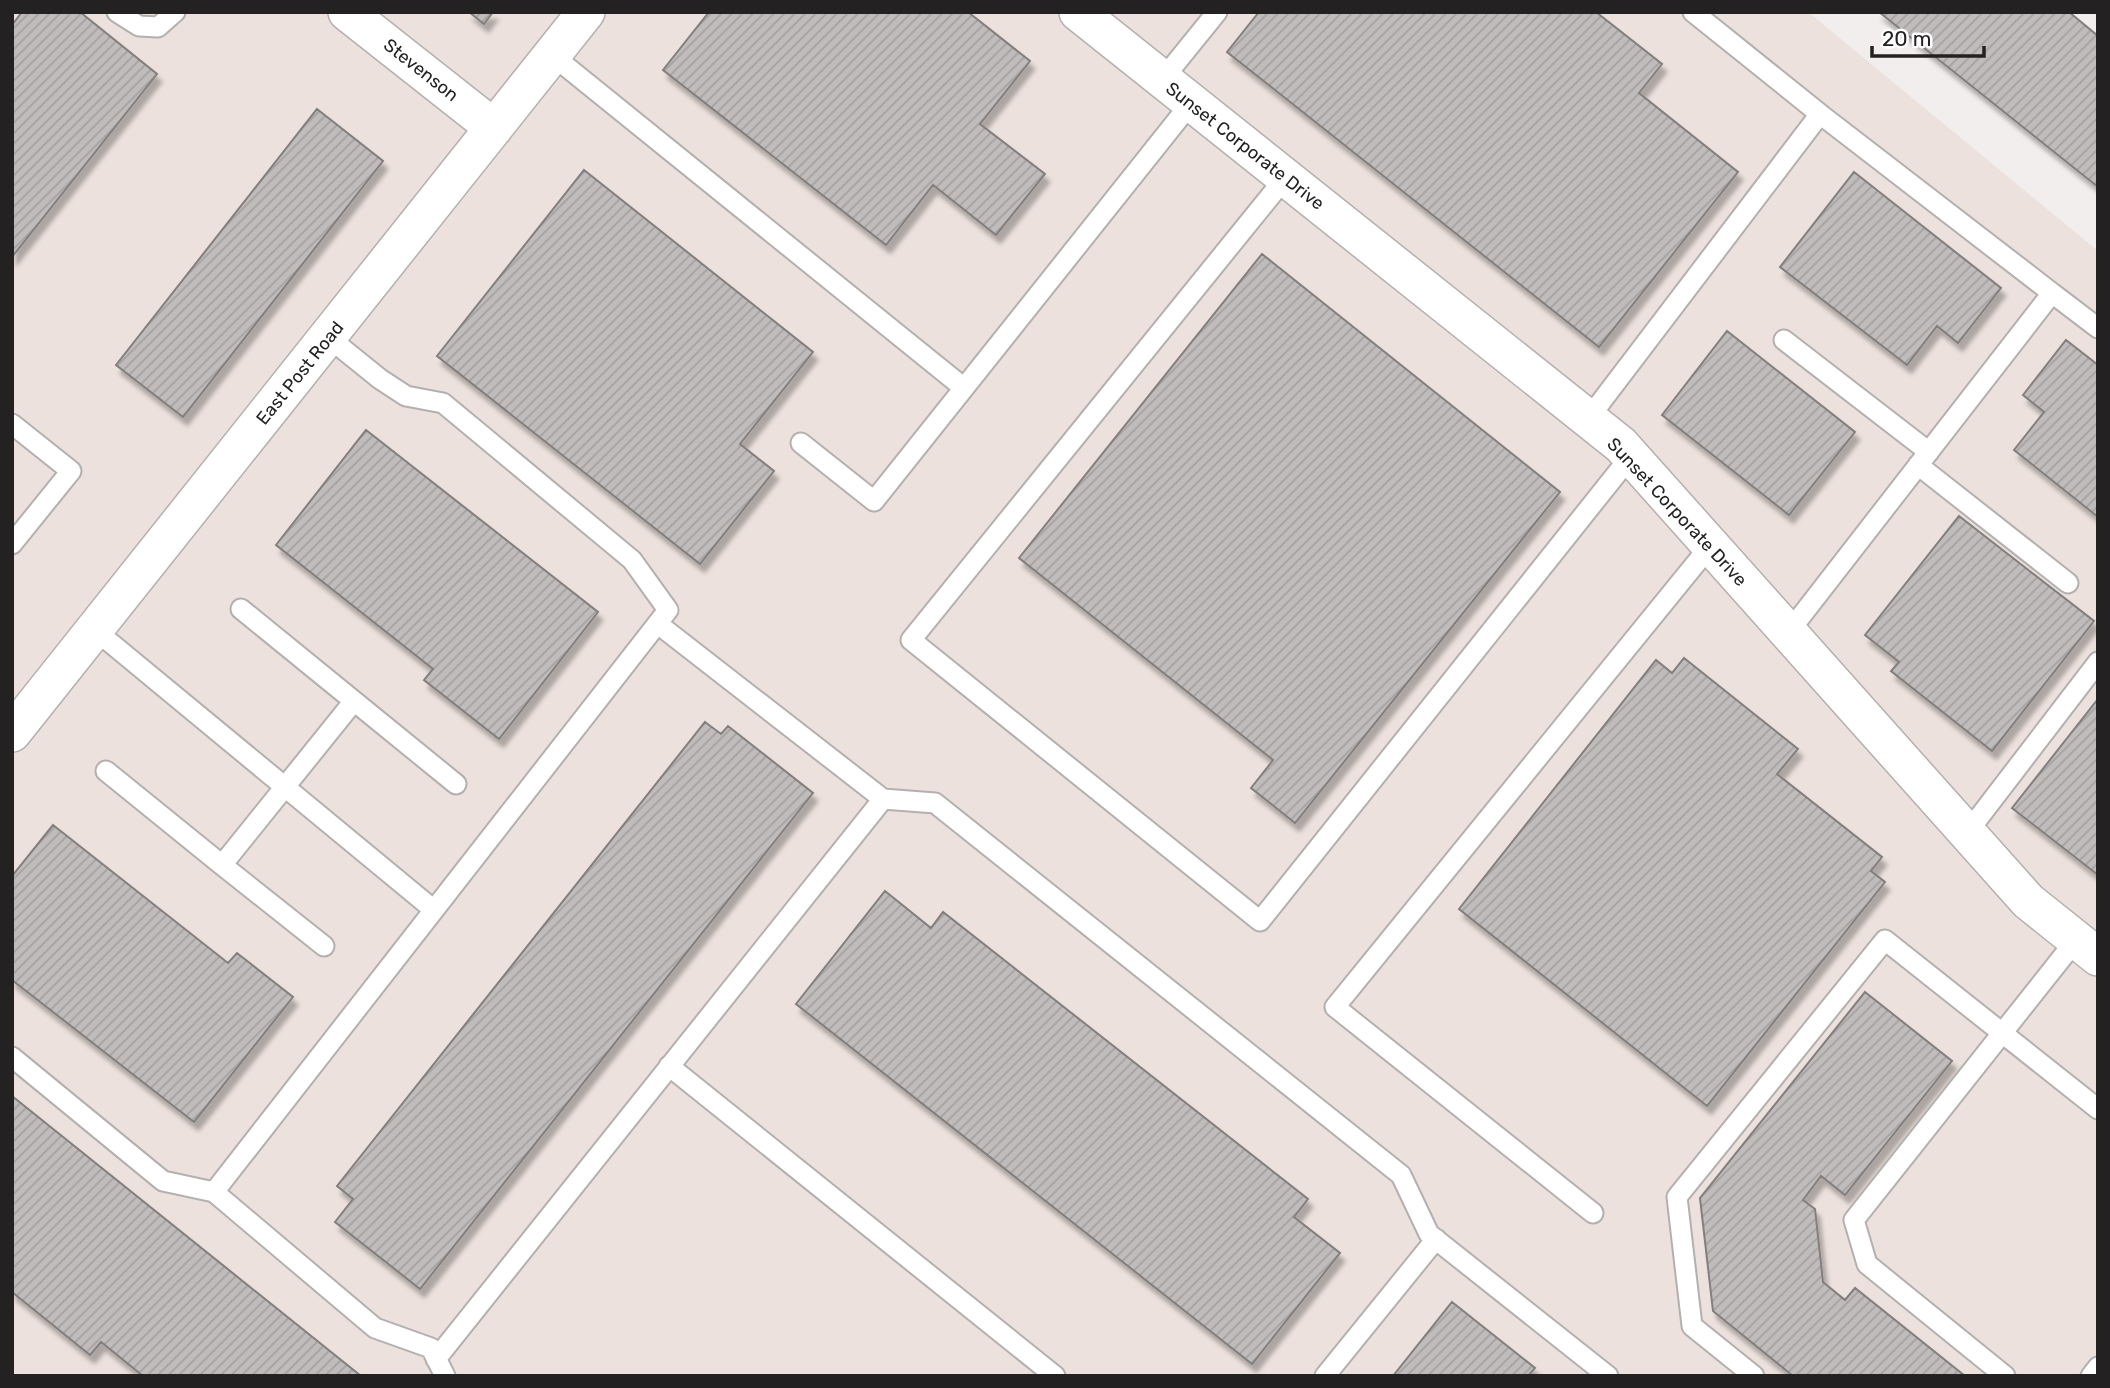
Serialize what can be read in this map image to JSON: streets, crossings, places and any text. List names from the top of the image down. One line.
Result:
{"streets":{"street":["Stevenson","Sunset Corporate Drive","East Post Road"]},"crossings":[["Stevenson","East Post Road"]],"scale_bar":"20 m"}
